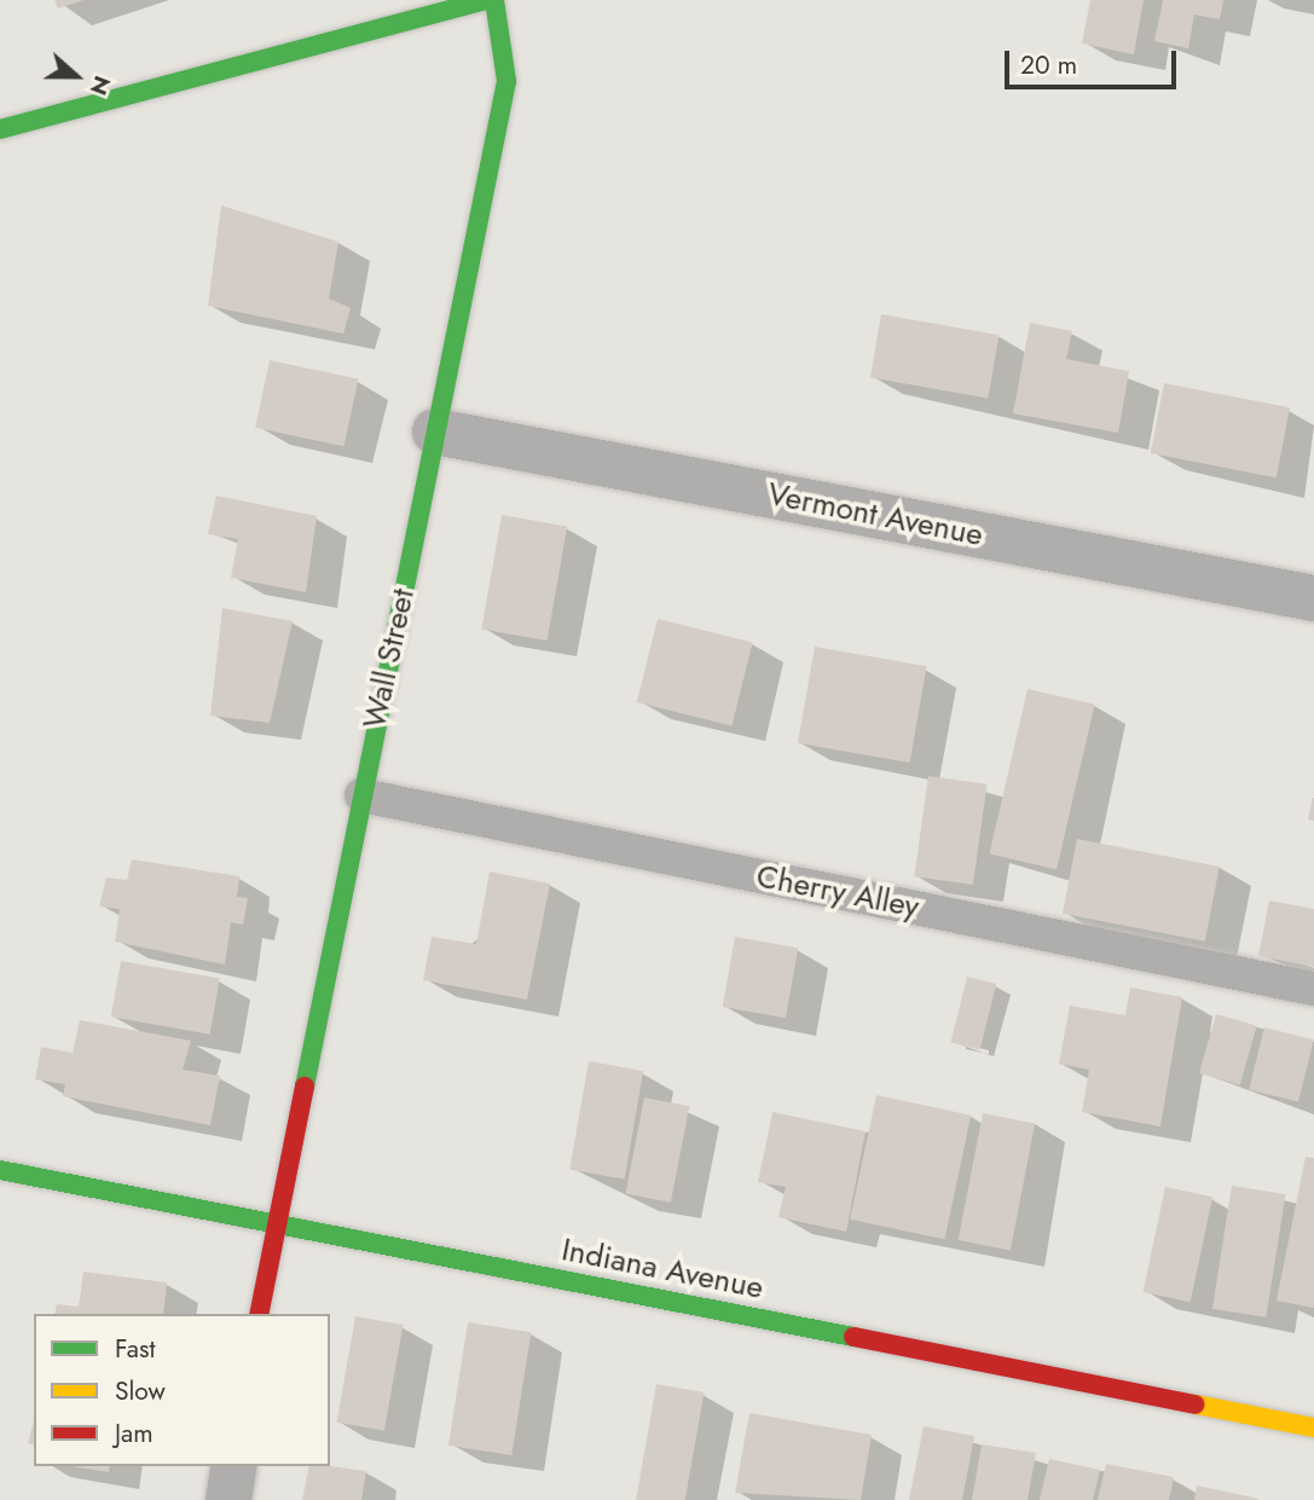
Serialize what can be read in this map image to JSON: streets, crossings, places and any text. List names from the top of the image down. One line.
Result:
{"streets":{"street":["Vermont Avenue","Wall Street","Indiana Avenue"],"lane":["Cherry Alley"]},"crossings":[["Vermont Avenue","Wall Street"],["Wall Street","Cherry Alley"],["Wall Street","Indiana Avenue"]],"legend":["Fast","Slow","Jam"],"scale_bar":"20 m","north":"right"}
